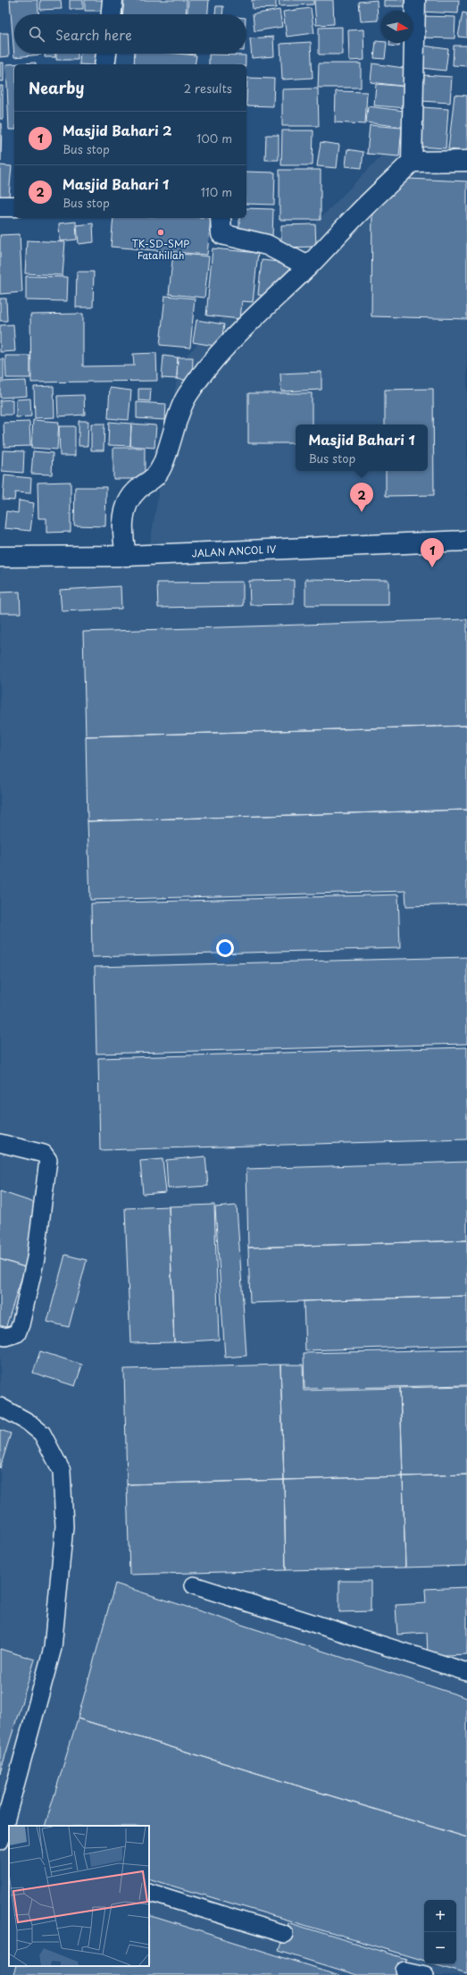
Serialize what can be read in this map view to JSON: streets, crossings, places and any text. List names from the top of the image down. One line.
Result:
{"streets":{"street":["JALAN ANCOL IV"]},"places":["TK-SD-SMP Fatahillah"],"north":"right","page":{"search":"Search here","heading":["Nearby","2 results"],"list":[{"mark":"1","name":"Masjid Bahari 2","note":"Bus stop","value":"100 m"},{"mark":"2","name":"Masjid Bahari 1","note":"Bus stop","value":"110 m"}],"popup":["Masjid Bahari 1","Bus stop"],"pins":["2","1"],"map_buttons":["+","−"]}}
